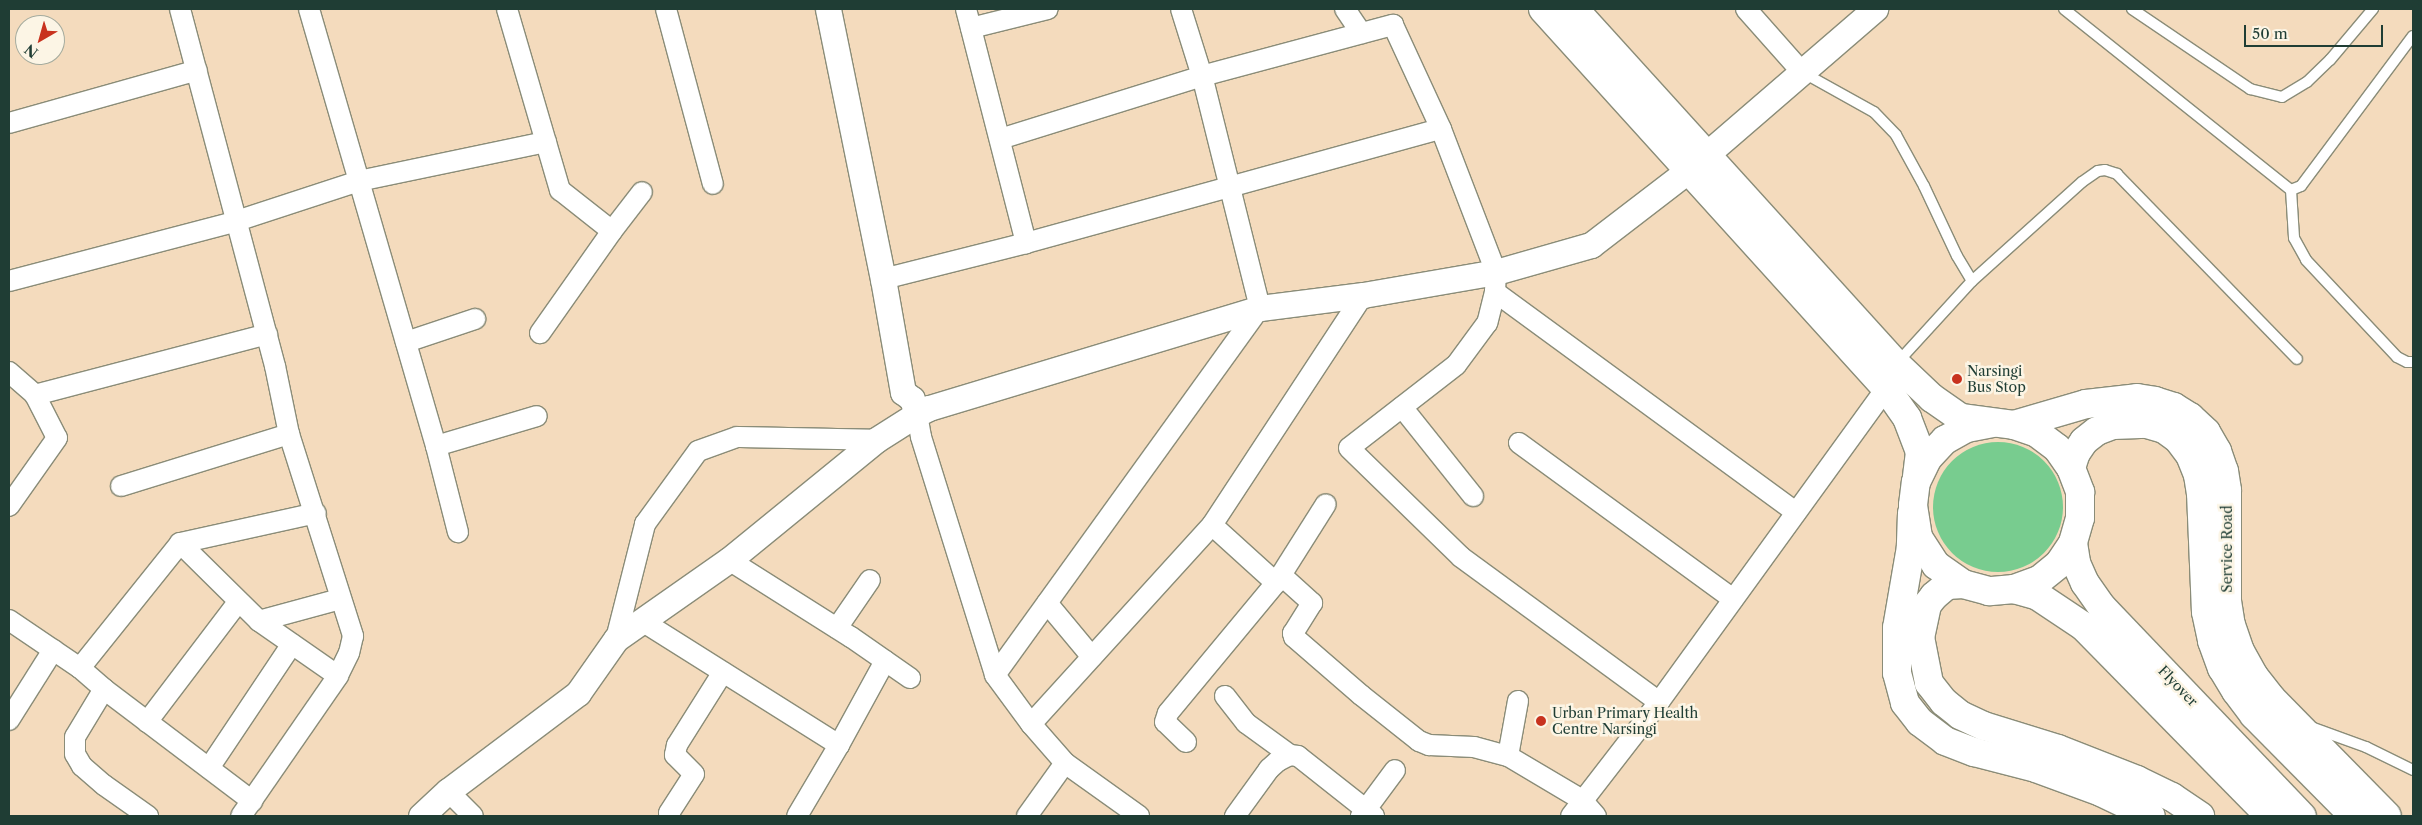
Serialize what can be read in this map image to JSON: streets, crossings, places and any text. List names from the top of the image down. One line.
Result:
{"streets":{"main road":["Service Road","Flyover"]},"crossings":[["Service Road","Flyover"]],"places":["Narsingi Bus Stop","Urban Primary Health Centre Narsingi"],"scale_bar":"50 m","north":"bottom left"}
